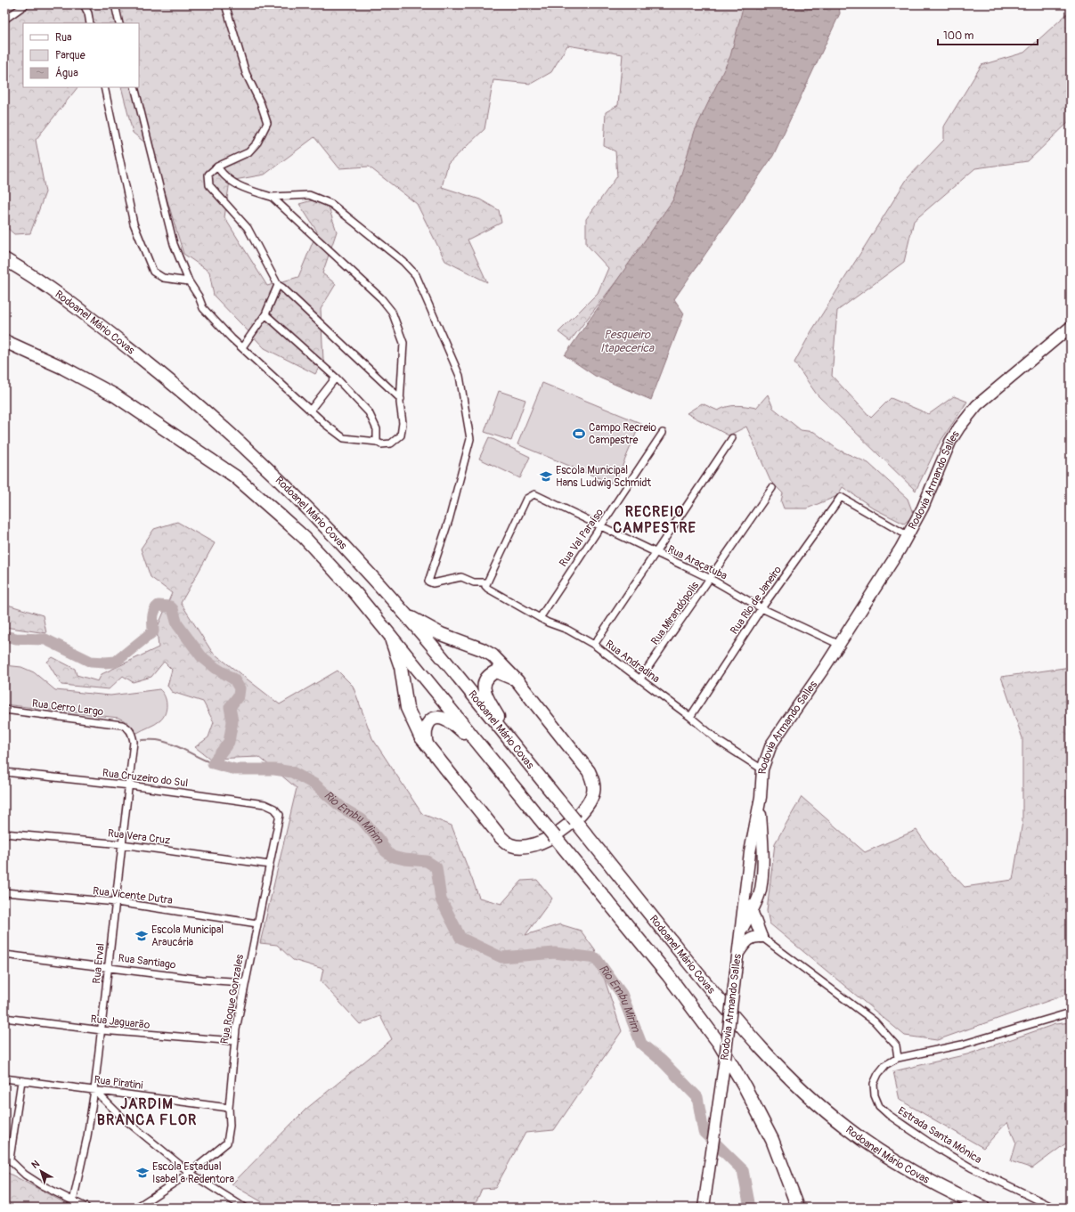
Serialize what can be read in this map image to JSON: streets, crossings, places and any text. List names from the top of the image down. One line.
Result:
{"streets":{"highway":["Rodoanel Mário Covas"],"main road":["Rodovia Armando Salles"],"street":["Rua Val Paraíso","Rua Araçatuba","Rua Rio de Janeiro","Rua Mirandópolis","Rua Andradina","Rua Cerro Largo","Rua Cruzeiro do Sul","Rua Vera Cruz","Rua Vicente Dutra","Rua Santiago","Rua Erval","Rua Roque Gonzales","Rua Jaguarão","Rua Piratini","Estrada Santa Mônica"]},"crossings":[["Rodovia Armando Salles","Rua Araçatuba"],["Rodovia Armando Salles","Rua Rio de Janeiro"],["Rodovia Armando Salles","Rua Andradina"],["Rua Val Paraíso","Rua Araçatuba"],["Rua Val Paraíso","Rua Andradina"],["Rua Araçatuba","Rua Rio de Janeiro"],["Rua Araçatuba","Rua Mirandópolis"],["Rua Araçatuba","Rua Andradina"],["Rua Rio de Janeiro","Rua Andradina"],["Rua Mirandópolis","Rua Andradina"],["Rua Cerro Largo","Rua Erval"],["Rua Cruzeiro do Sul","Rua Erval"],["Rua Cruzeiro do Sul","Rua Roque Gonzales"],["Rua Vera Cruz","Rua Erval"],["Rua Vera Cruz","Rua Roque Gonzales"],["Rua Vicente Dutra","Rua Erval"],["Rua Vicente Dutra","Rua Roque Gonzales"],["Rua Santiago","Rua Erval"],["Rua Santiago","Rua Roque Gonzales"],["Rua Erval","Rua Jaguarão"],["Rua Erval","Rua Piratini"],["Rua Roque Gonzales","Rua Jaguarão"],["Rua Roque Gonzales","Rua Piratini"]],"districts":["RECREIO CAMPESTRE","JARDIM BRANCA FLOR"],"water":["Pesqueiro Itapecerica","Rio Embu Mirim"],"places":{"sports":["Campo Recreio Campestre"],"school or university":["Escola Municipal Hans Ludwig Schmidt","Escola Municipal Araucária","Escola Estadual Isabel a Redentora"]},"legend":["Rua","Parque","Água"],"scale_bar":"100 m","north":"top left"}
